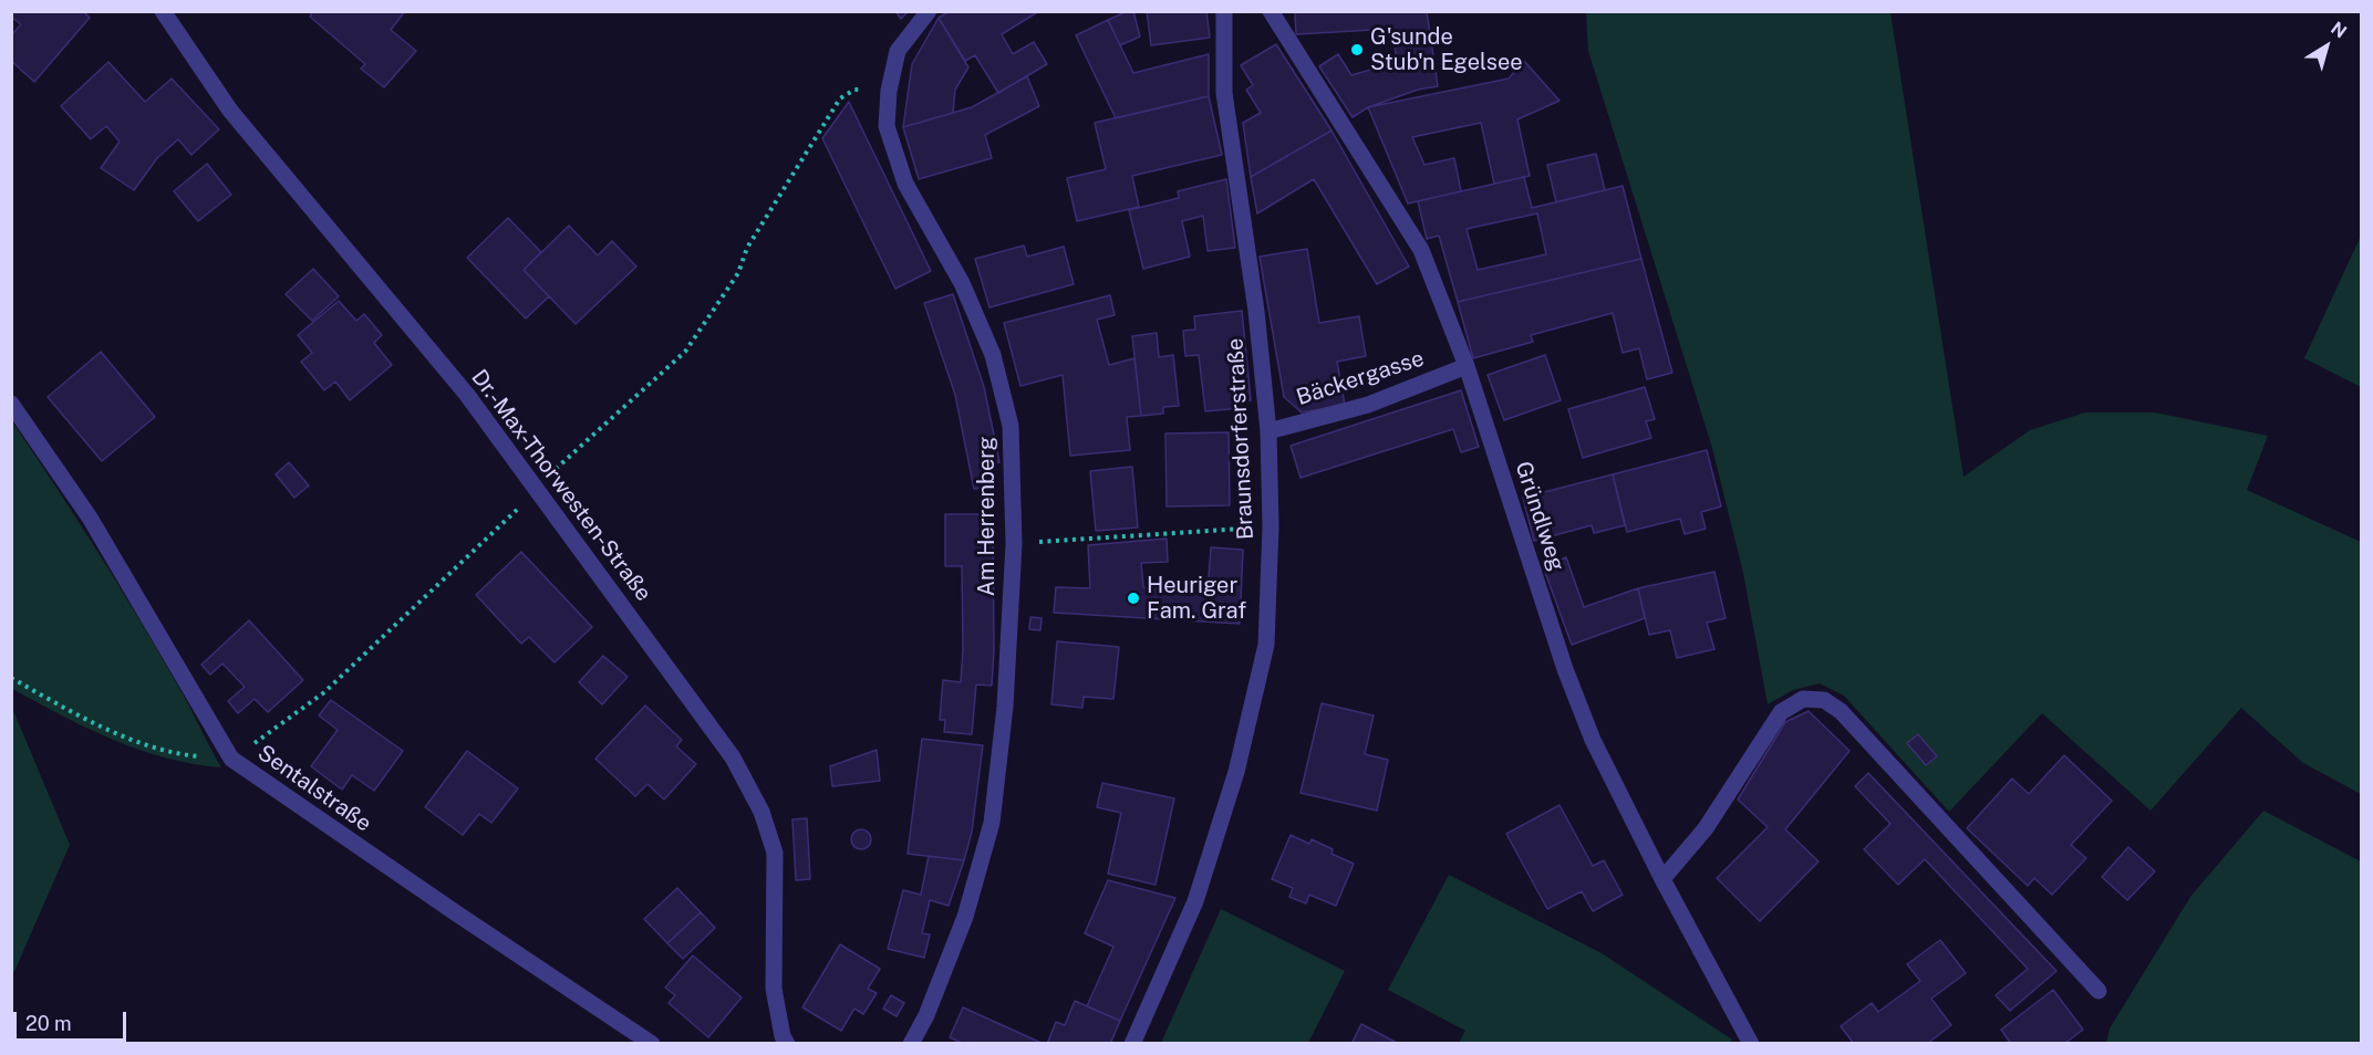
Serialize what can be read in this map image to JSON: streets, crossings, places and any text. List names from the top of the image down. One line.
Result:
{"streets":{"street":["Bäckergasse","Braunsdorferstraße","Dr.-Max-Thorwesten-Straße","Am Herrenberg","Gründlweg","Sentalstraße"]},"crossings":[["Bäckergasse","Braunsdorferstraße"],["Bäckergasse","Gründlweg"]],"places":["G'sunde Stub'n Egelsee","Heuriger Fam. Graf"],"scale_bar":"20 m","north":"top right"}
